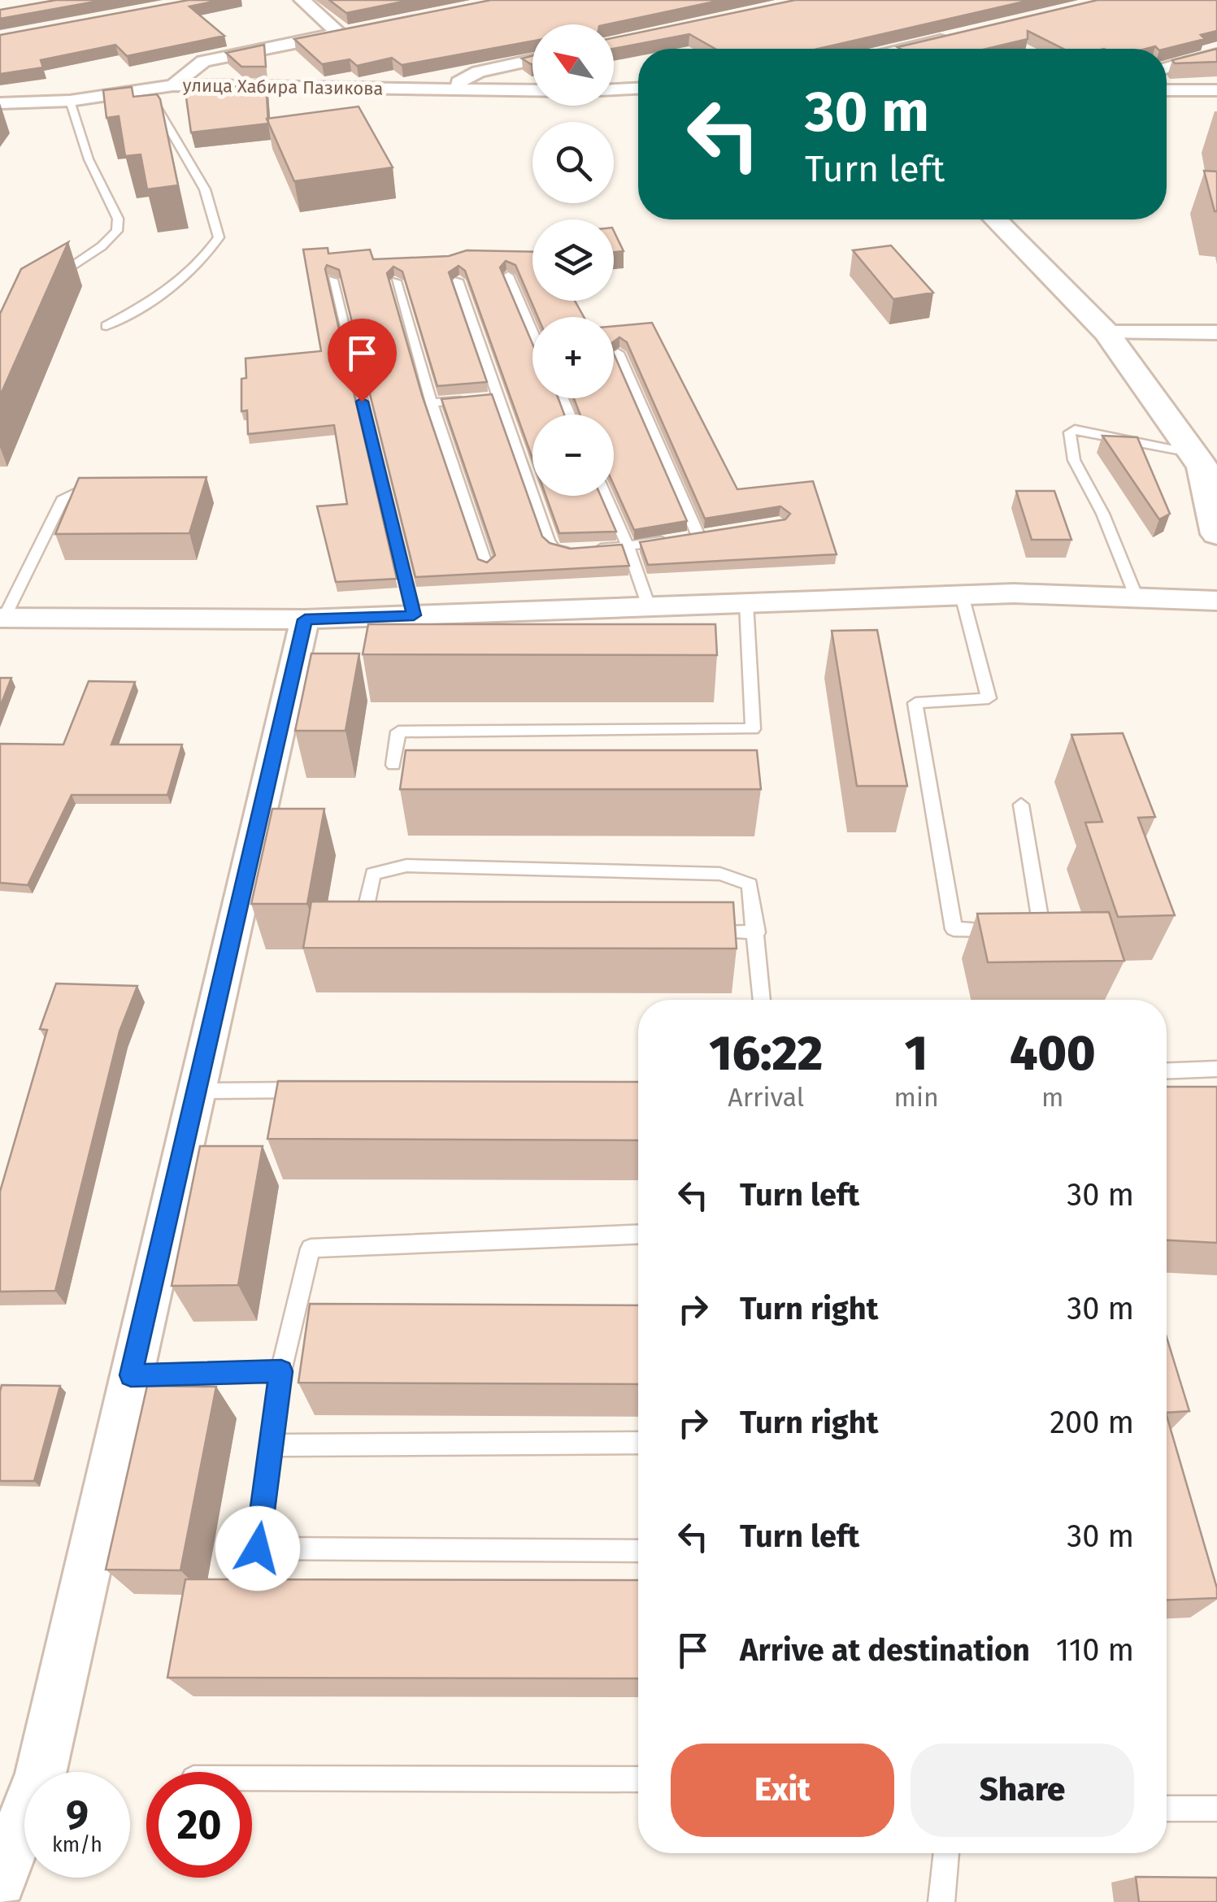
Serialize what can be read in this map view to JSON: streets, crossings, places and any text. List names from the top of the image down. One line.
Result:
{"streets":{"street":["улица Хабира Пазикова"]},"north":"top left","page":{"map_buttons":["+","−"],"turn":["30 m","Turn left"],"eta":["16:22","Arrival","1","min","400","m"],"list":[{"name":"Turn left","value":"30 m"},{"name":"Turn right","value":"30 m"},{"name":"Turn right","value":"200 m"},{"name":"Turn left","value":"30 m"},{"name":"Arrive at destination","value":"110 m"}],"buttons":["Exit","Share"],"speed":"9 km/h","limit":"20"}}
